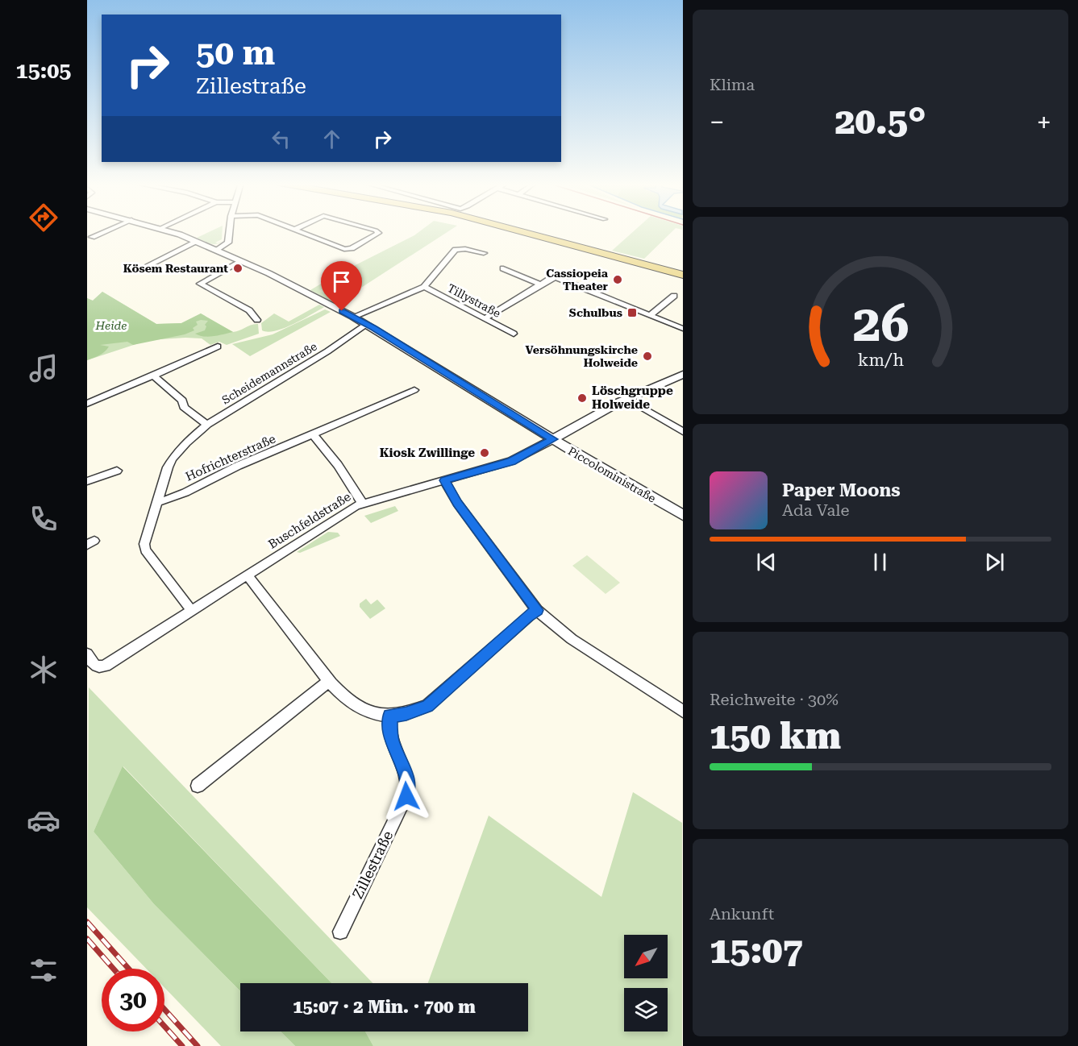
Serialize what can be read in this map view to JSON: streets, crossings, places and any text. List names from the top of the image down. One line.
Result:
{"streets":{"street":["Tillystraße","Scheidemannstraße","Hofrichterstraße","Piccoloministraße","Buschfeldstraße","Zillestraße"]},"crossings":[["Scheidemannstraße","Hofrichterstraße"],["Scheidemannstraße","Piccoloministraße"],["Scheidemannstraße","Buschfeldstraße"],["Piccoloministraße","Buschfeldstraße"]],"parks":["Heide"],"places":{"other":["Kösem Restaurant","Cassiopeia Theater","Versöhnungskirche Holweide","Löschgruppe Holweide","Kiosk Zwillinge"],"transit":["Schulbus"]},"north":"bottom left","page":{"tabs":"15:05","tile":["Klima",["Reichweite · 30%","150 km"],["Ankunft","15:07"]],"turn":["50 m","Zillestraße"],"heat":["−","20.5°","+"],"song":["Paper Moons","Ada Vale"],"limit":"30","trip":"15:07 · 2 Min. · 700 m","gauge":["26","km/h"]}}
